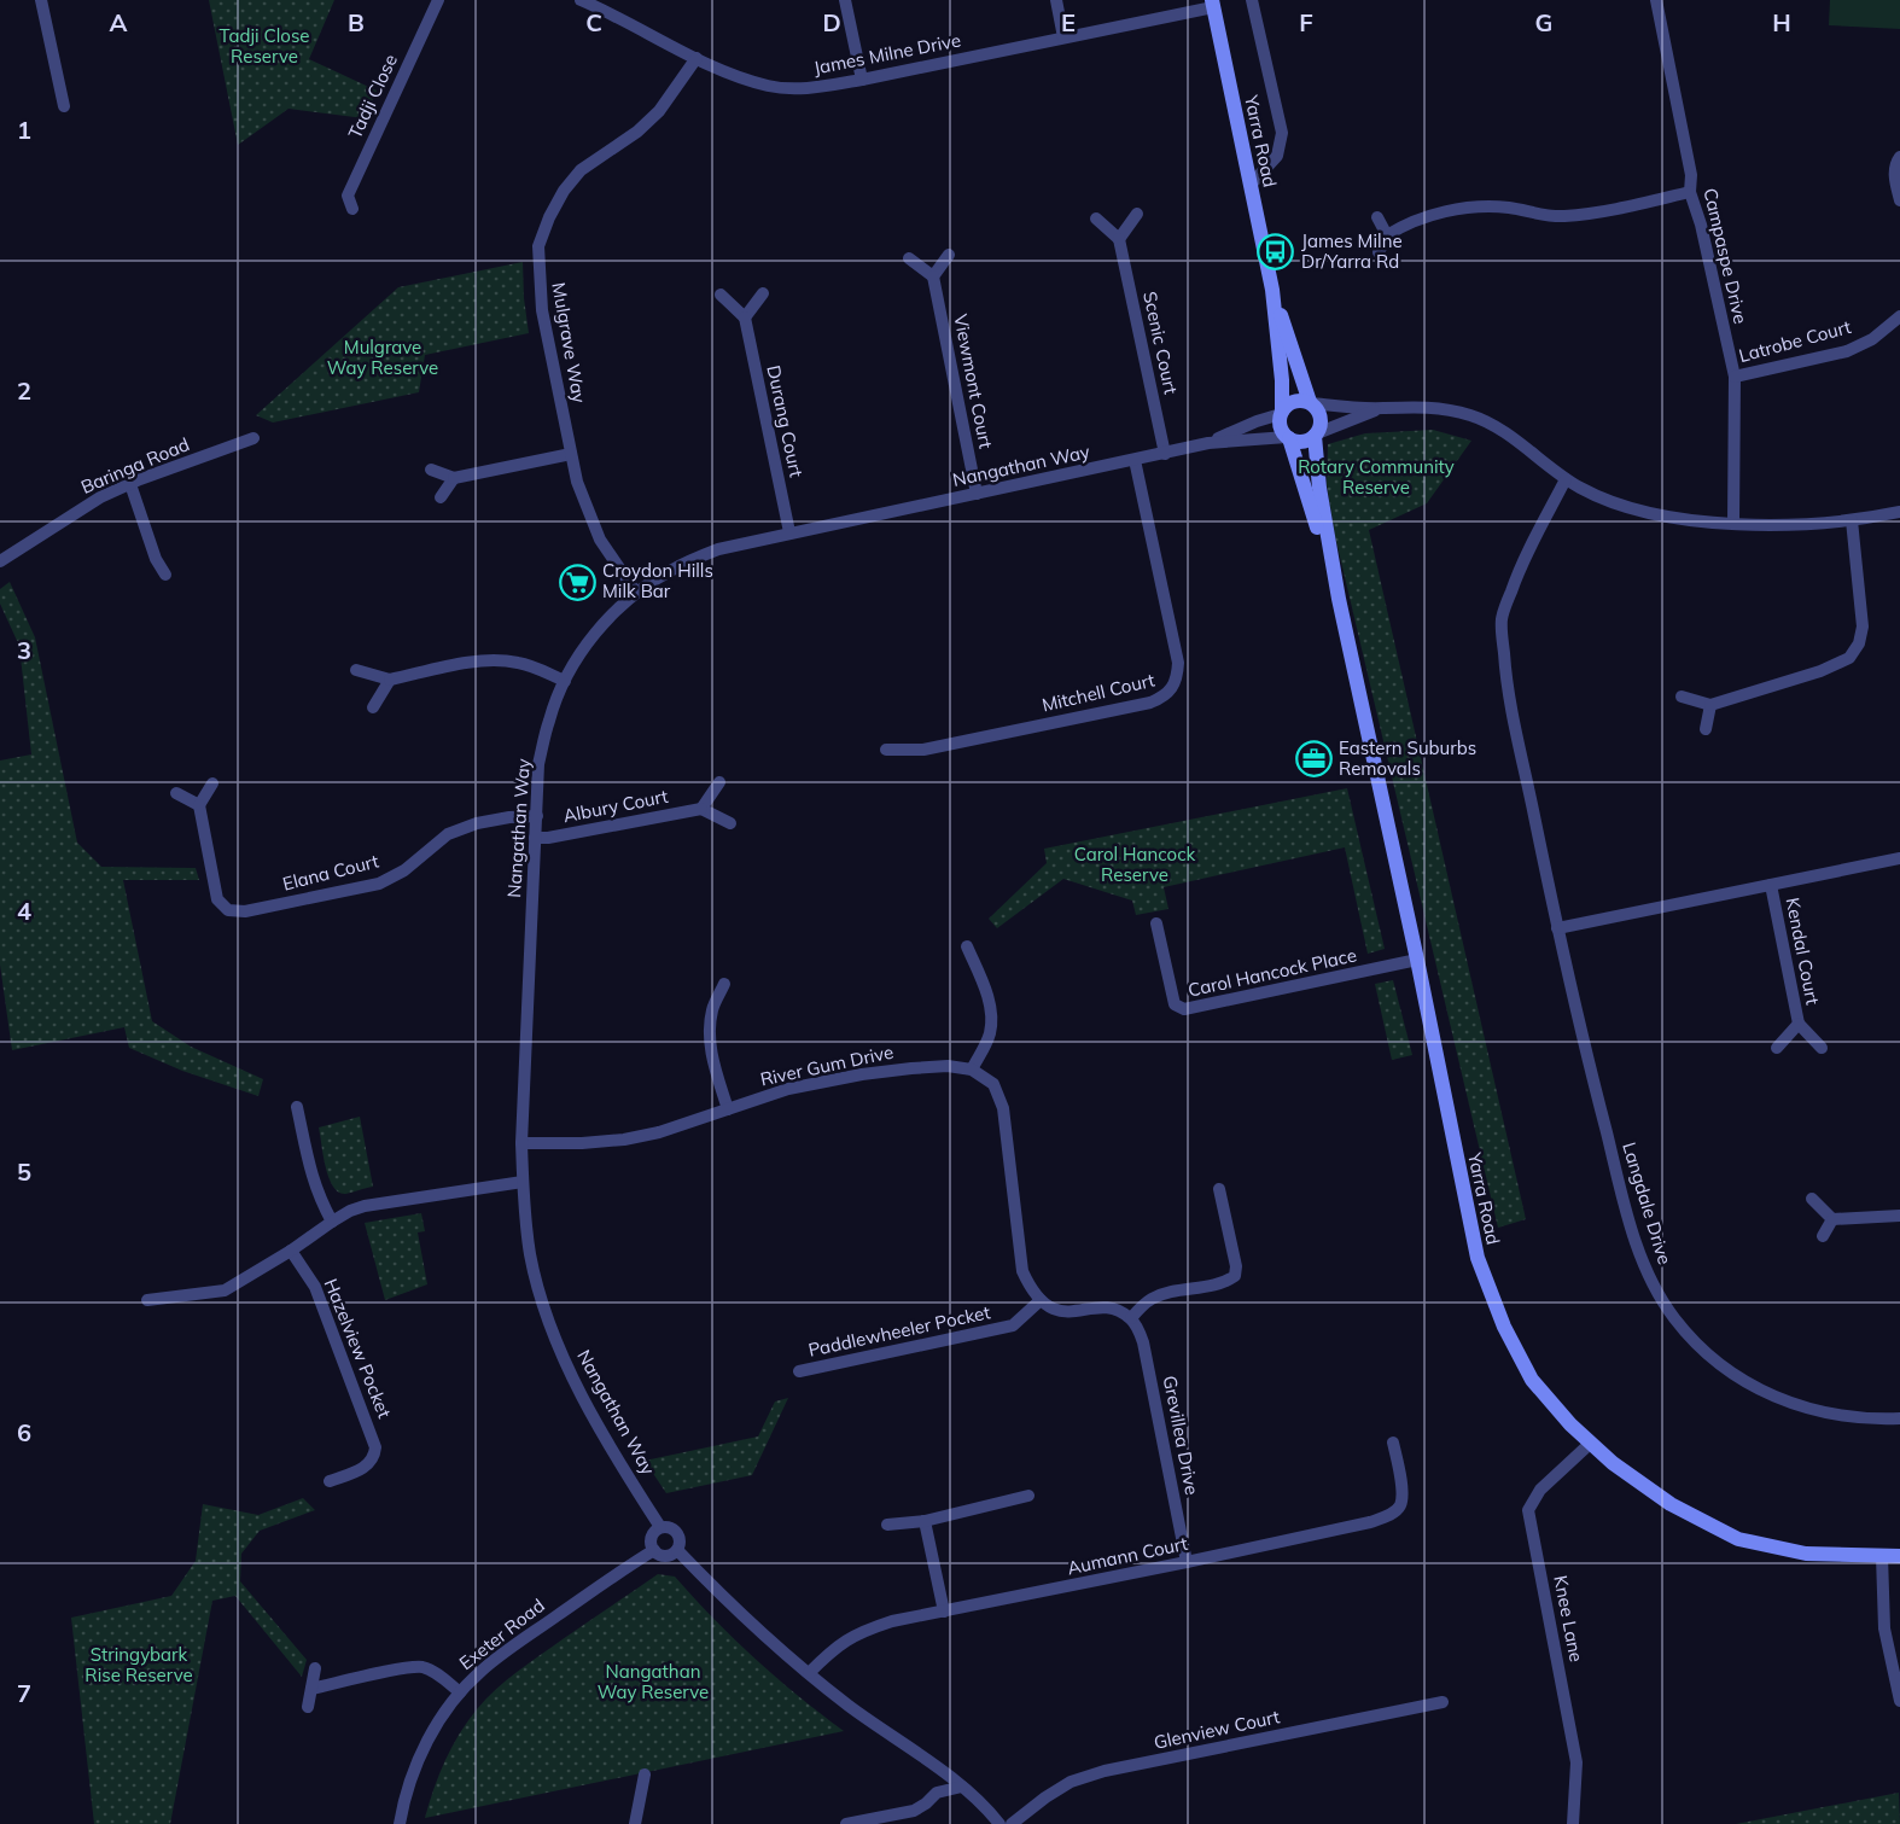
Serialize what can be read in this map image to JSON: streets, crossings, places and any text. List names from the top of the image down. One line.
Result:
{"streets":{"main road":["Yarra Road"],"street":["James Milne Drive","Tadji Close","Campaspe Drive","Latrobe Court","Mulgrave Way","Scenic Court","Viewmont Court","Durang Court","Baringa Road","Nangathan Way","Mitchell Court","Albury Court","Elana Court","Kendal Court","Carol Hancock Place","River Gum Drive","Langdale Drive","Paddlewheeler Pocket","Hazelview Pocket","Grevillea Drive","Aumann Court","Knee Lane","Exeter Road","Glenview Court"]},"crossings":[["James Milne Drive","Yarra Road"],["James Milne Drive","Mulgrave Way"],["Yarra Road","Nangathan Way"],["Yarra Road","Carol Hancock Place"],["Yarra Road","Knee Lane"],["Campaspe Drive","Latrobe Court"],["Mulgrave Way","Nangathan Way"],["Scenic Court","Nangathan Way"],["Viewmont Court","Nangathan Way"],["Durang Court","Nangathan Way"],["Nangathan Way","Mitchell Court"],["Nangathan Way","Albury Court"],["Nangathan Way","Elana Court"],["Nangathan Way","River Gum Drive"],["Nangathan Way","Exeter Road"],["Grevillea Drive","Aumann Court"]],"parks":["Tadji Close Reserve","Mulgrave Way Reserve","Rotary Community Reserve","Carol Hancock Reserve","Stringybark Rise Reserve","Nangathan Way Reserve"],"places":{"bus stop":["James Milne Dr/Yarra Rd"],"supermarket":["Croydon Hills Milk Bar"],"office":["Eastern Suburbs Removals"]},"grid":{"columns":["A","B","C","D","E","F","G","H"],"rows":["1","2","3","4","5","6","7"]}}
